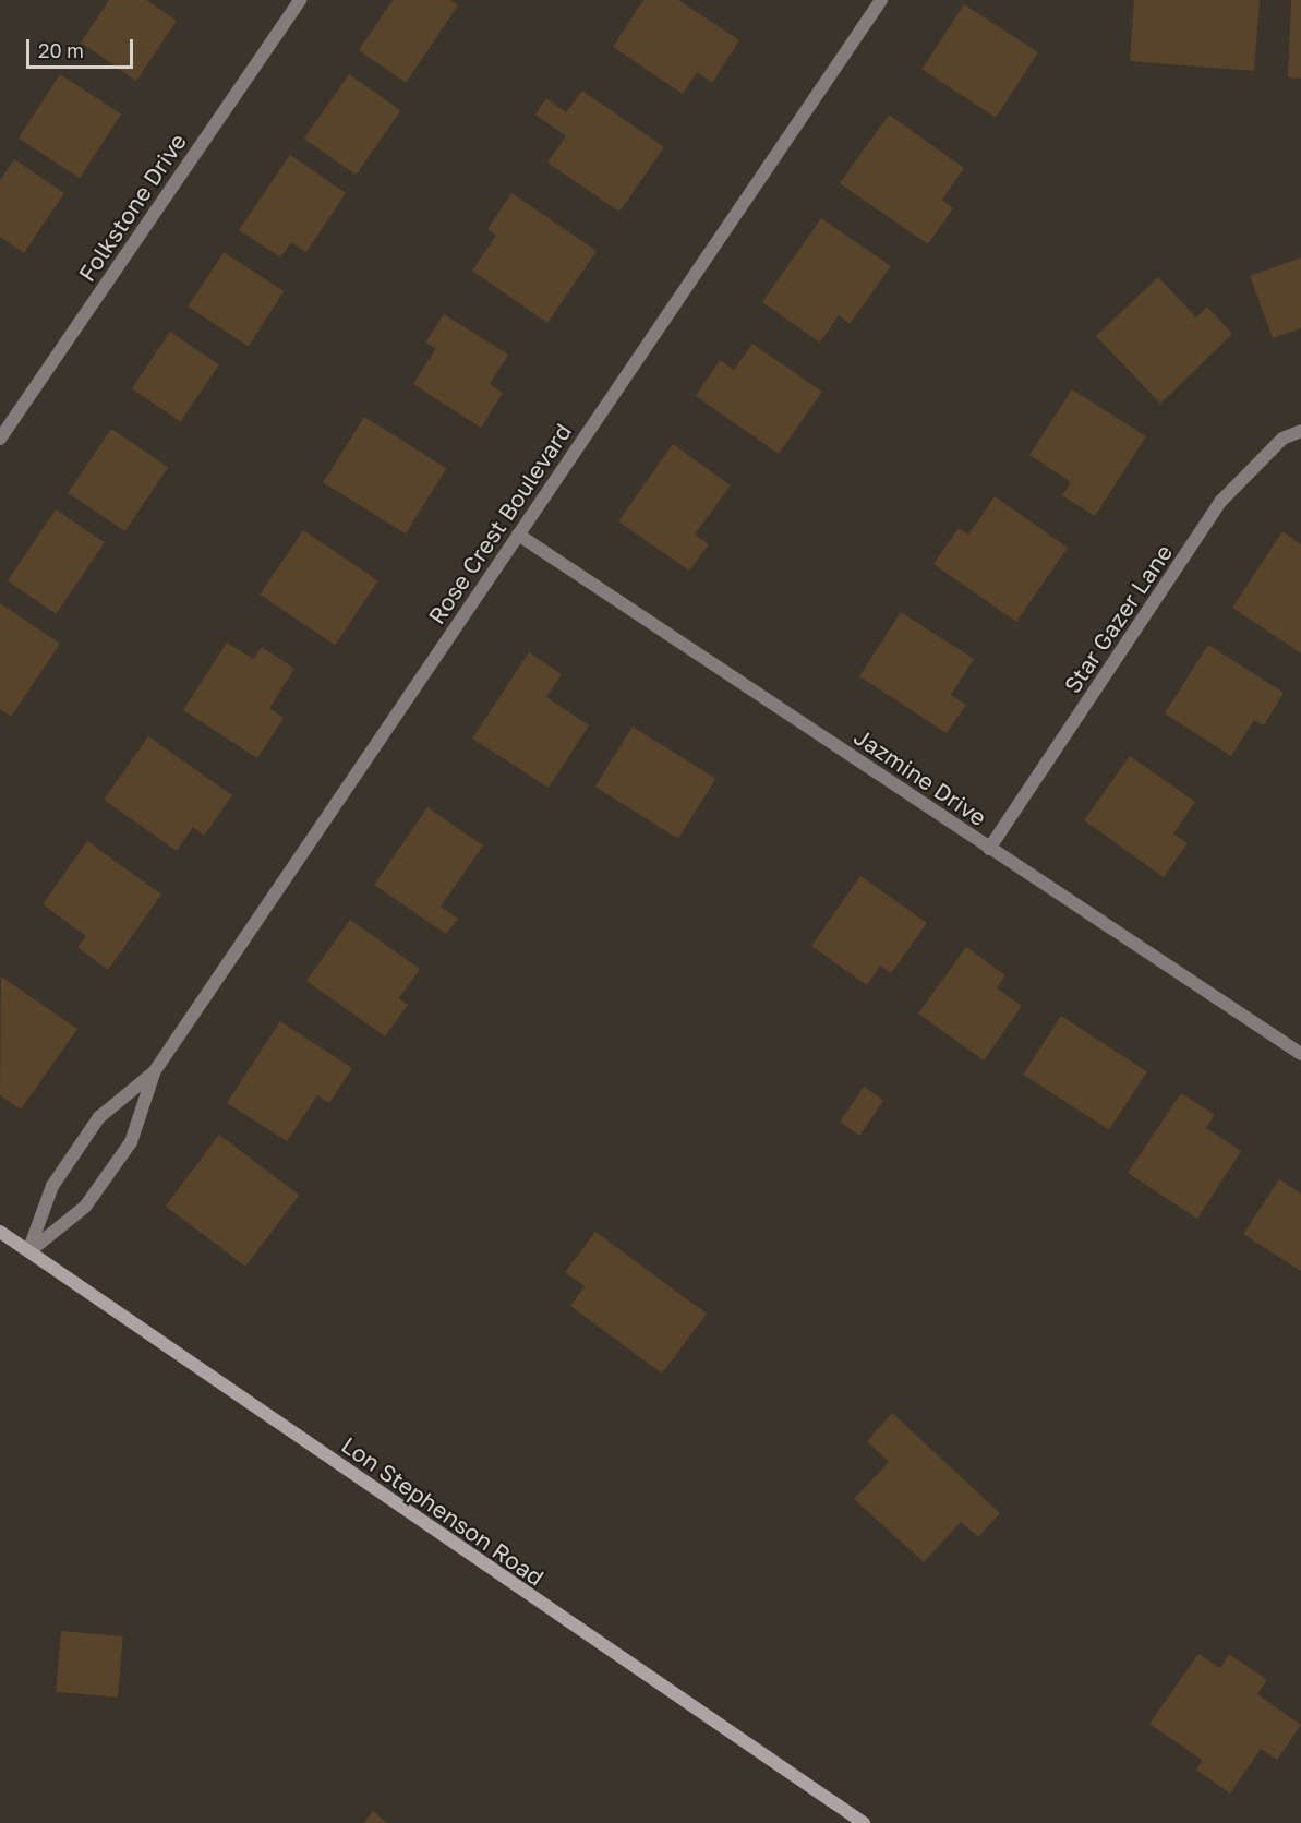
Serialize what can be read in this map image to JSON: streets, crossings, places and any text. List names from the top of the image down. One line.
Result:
{"streets":{"street":["Folkstone Drive","Rose Crest Boulevard","Star Gazer Lane","Jazmine Drive","Lon Stephenson Road"]},"crossings":[["Rose Crest Boulevard","Jazmine Drive"],["Rose Crest Boulevard","Lon Stephenson Road"],["Star Gazer Lane","Jazmine Drive"]],"scale_bar":"20 m"}
